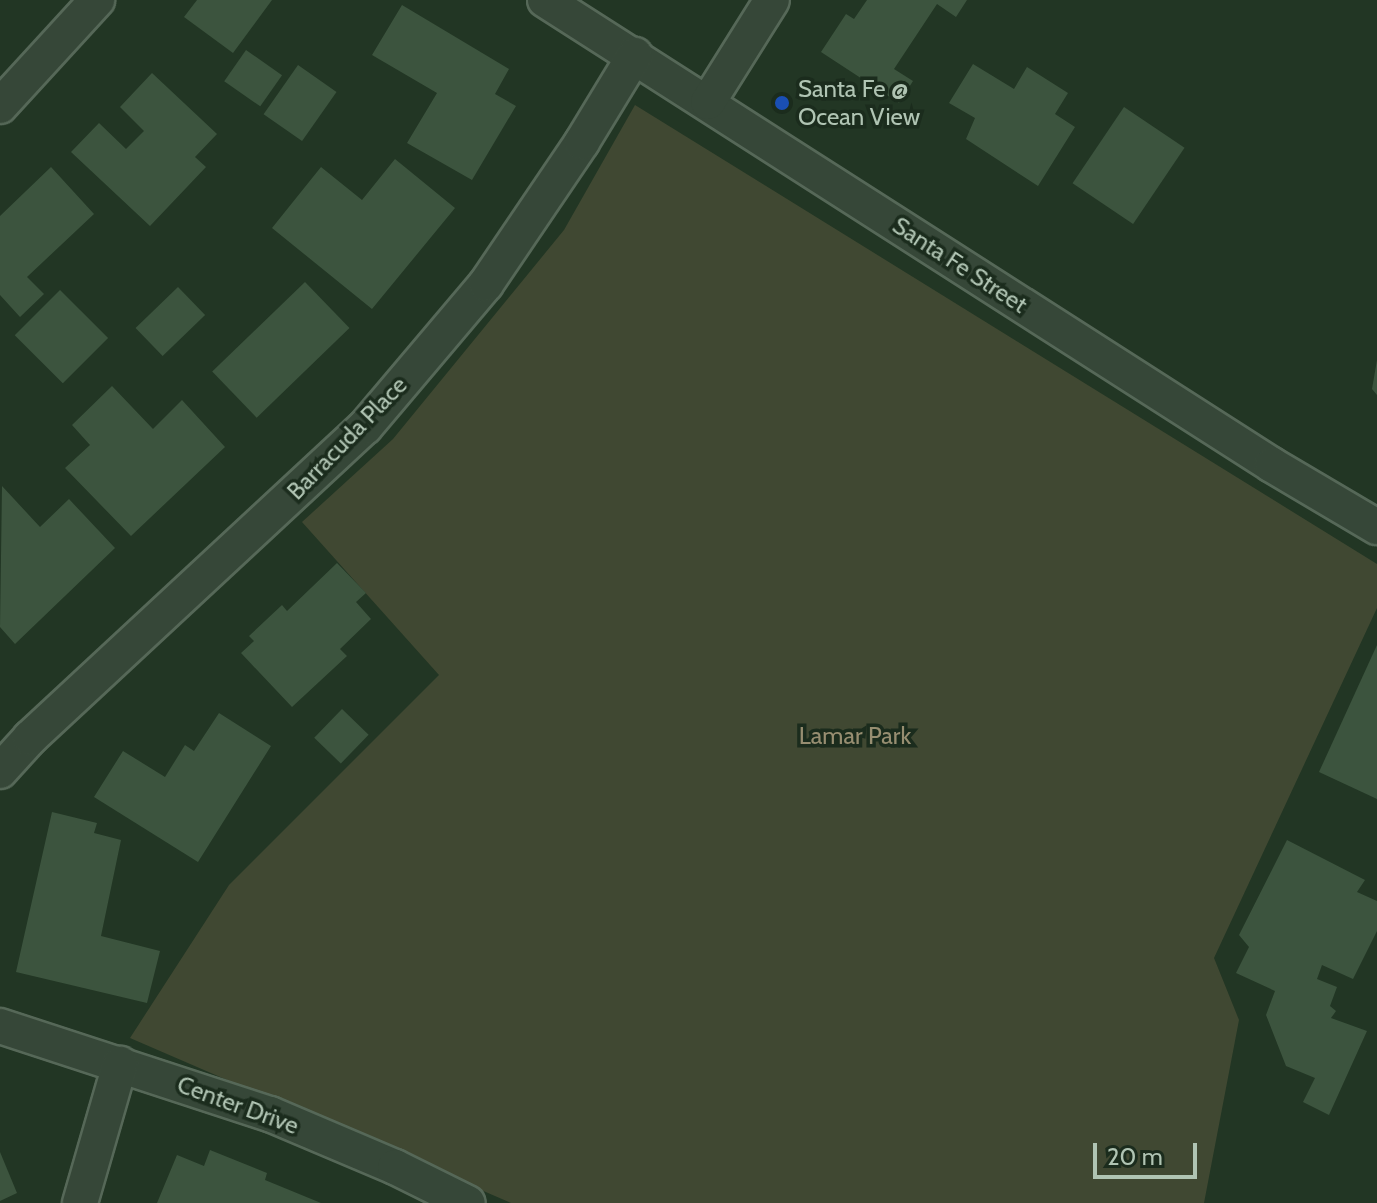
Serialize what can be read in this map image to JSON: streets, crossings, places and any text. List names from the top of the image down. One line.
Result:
{"streets":{"street":["Santa Fe Street","Barracuda Place","Center Drive"]},"crossings":[["Santa Fe Street","Barracuda Place"]],"parks":["Lamar Park"],"places":["Santa Fe @ Ocean View"],"scale_bar":"20 m"}
